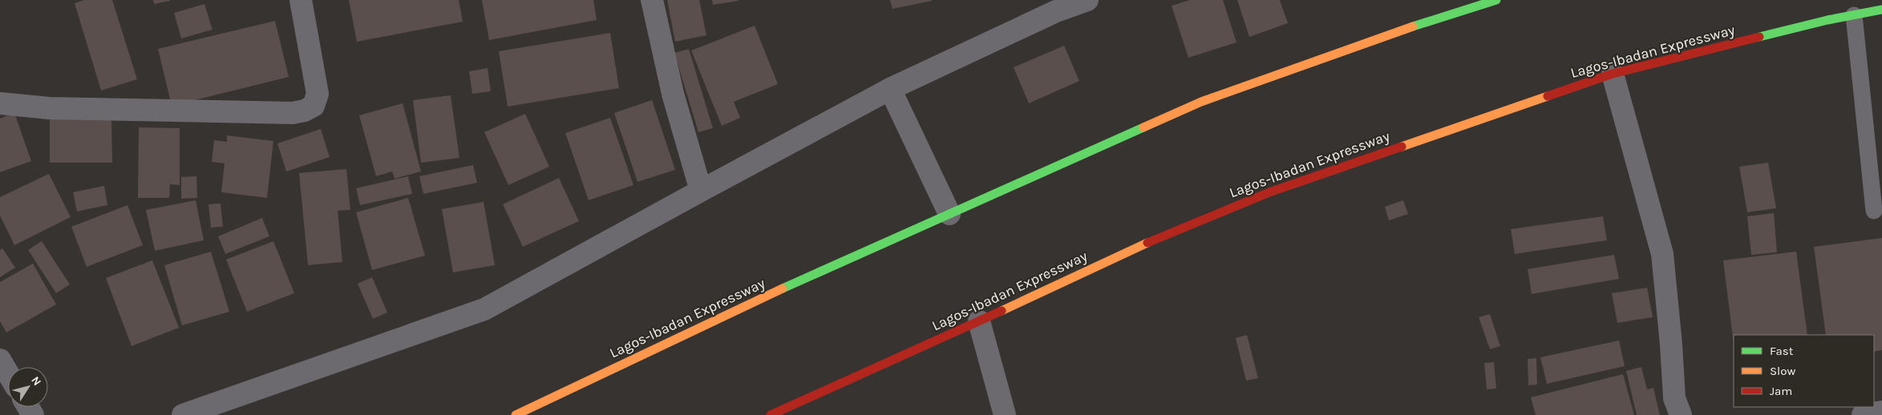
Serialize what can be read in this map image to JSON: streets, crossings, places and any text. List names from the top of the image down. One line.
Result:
{"streets":{"highway":["Lagos-Ibadan Expressway"]},"legend":["Fast","Slow","Jam"],"north":"top right"}
